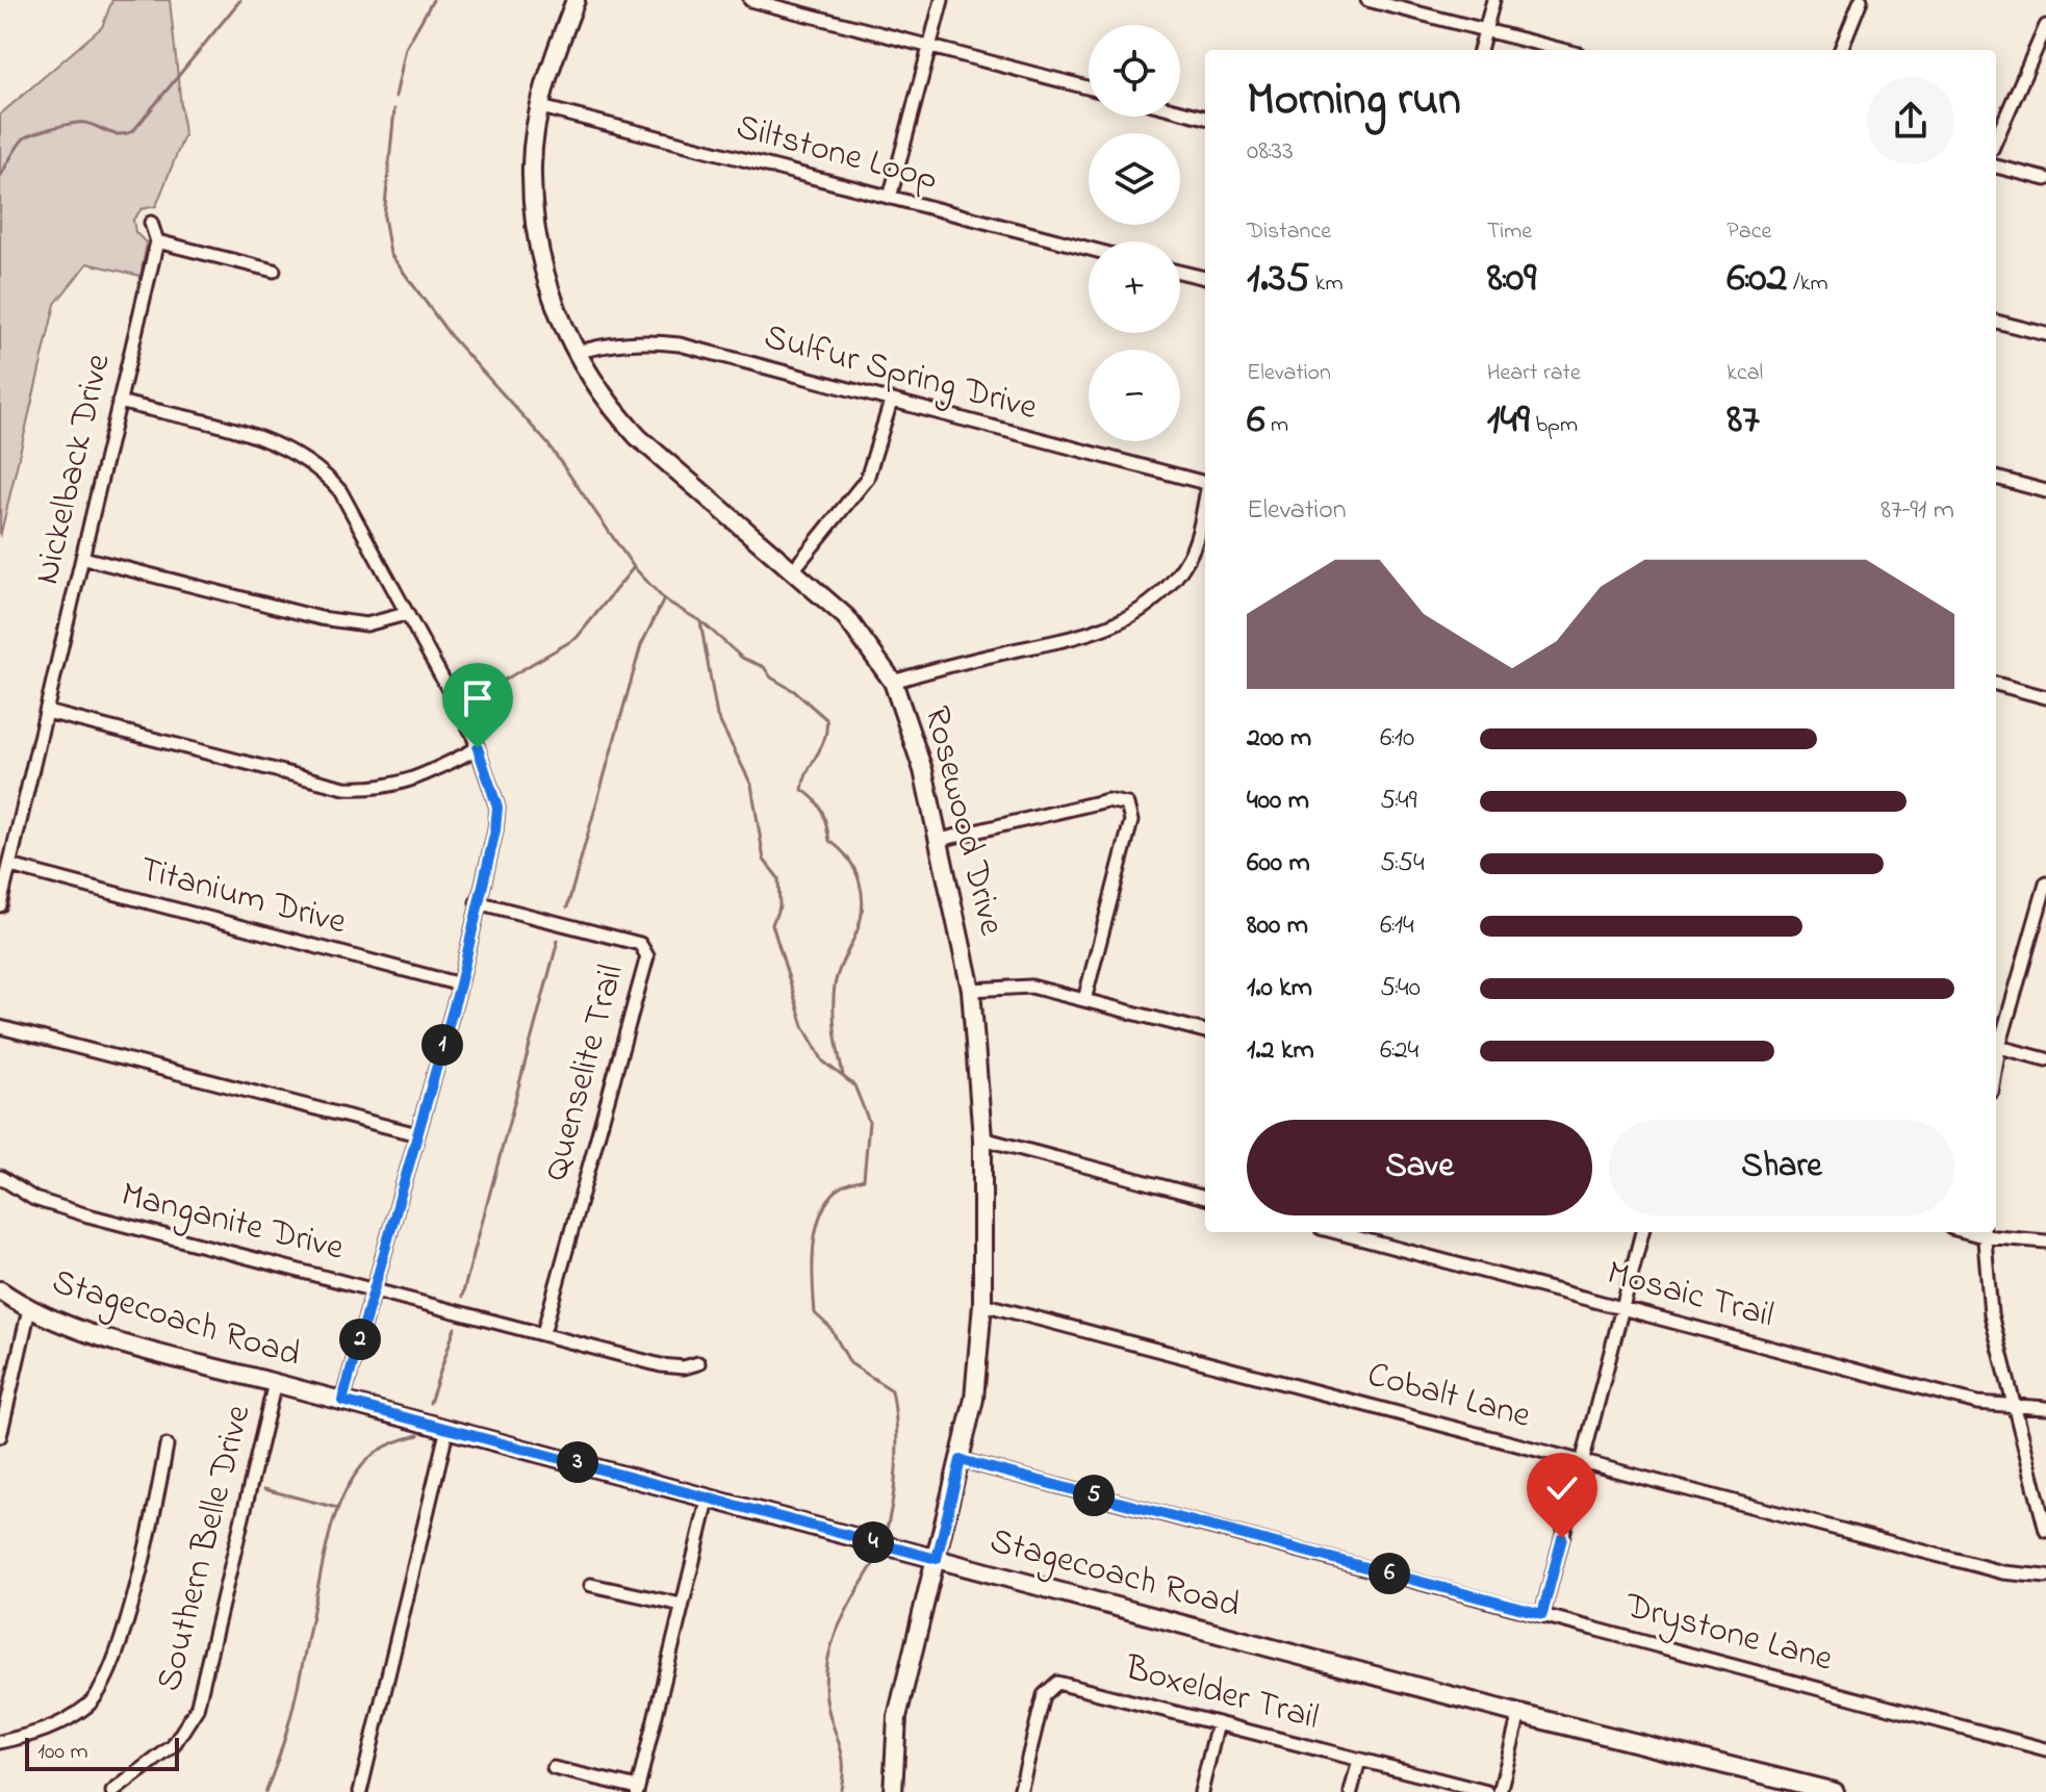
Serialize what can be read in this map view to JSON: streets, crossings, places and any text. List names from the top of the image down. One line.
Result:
{"streets":{"street":["Siltstone Loop","Sulfur Spring Drive","Nickelback Drive","Rosewood Drive","Titanium Drive","Quenselite Trail","Manganite Drive","Mosaic Trail","Stagecoach Road","Cobalt Lane","Southern Belle Drive","Drystone Lane","Boxelder Trail"]},"crossings":[["Siltstone Loop","Rosewood Drive"],["Sulfur Spring Drive","Rosewood Drive"],["Nickelback Drive","Titanium Drive"],["Rosewood Drive","Stagecoach Road"],["Rosewood Drive","Cobalt Lane"],["Rosewood Drive","Drystone Lane"],["Quenselite Trail","Manganite Drive"],["Stagecoach Road","Southern Belle Drive"]],"scale_bar":"100 m","page":{"map_buttons":["+","−"],"heading":["Morning run","08:33"],"stats":[["Distance","1.35 km"],["Time","8:09"],["Pace","6:02 /km"],["Elevation","6 m"],["Heart rate","149 bpm"],["kcal","87"]],"chart":["Elevation","87–91 m"],"list":[{"name":"200 m","note":"6:10"},{"name":"400 m","note":"5:49"},{"name":"600 m","note":"5:54"},{"name":"800 m","note":"6:14"},{"name":"1.0 km","note":"5:40"},{"name":"1.2 km","note":"6:24"}],"pins":["1","2","3","5","4","6"],"buttons":["Save","Share"],"scale":"100 m"}}
